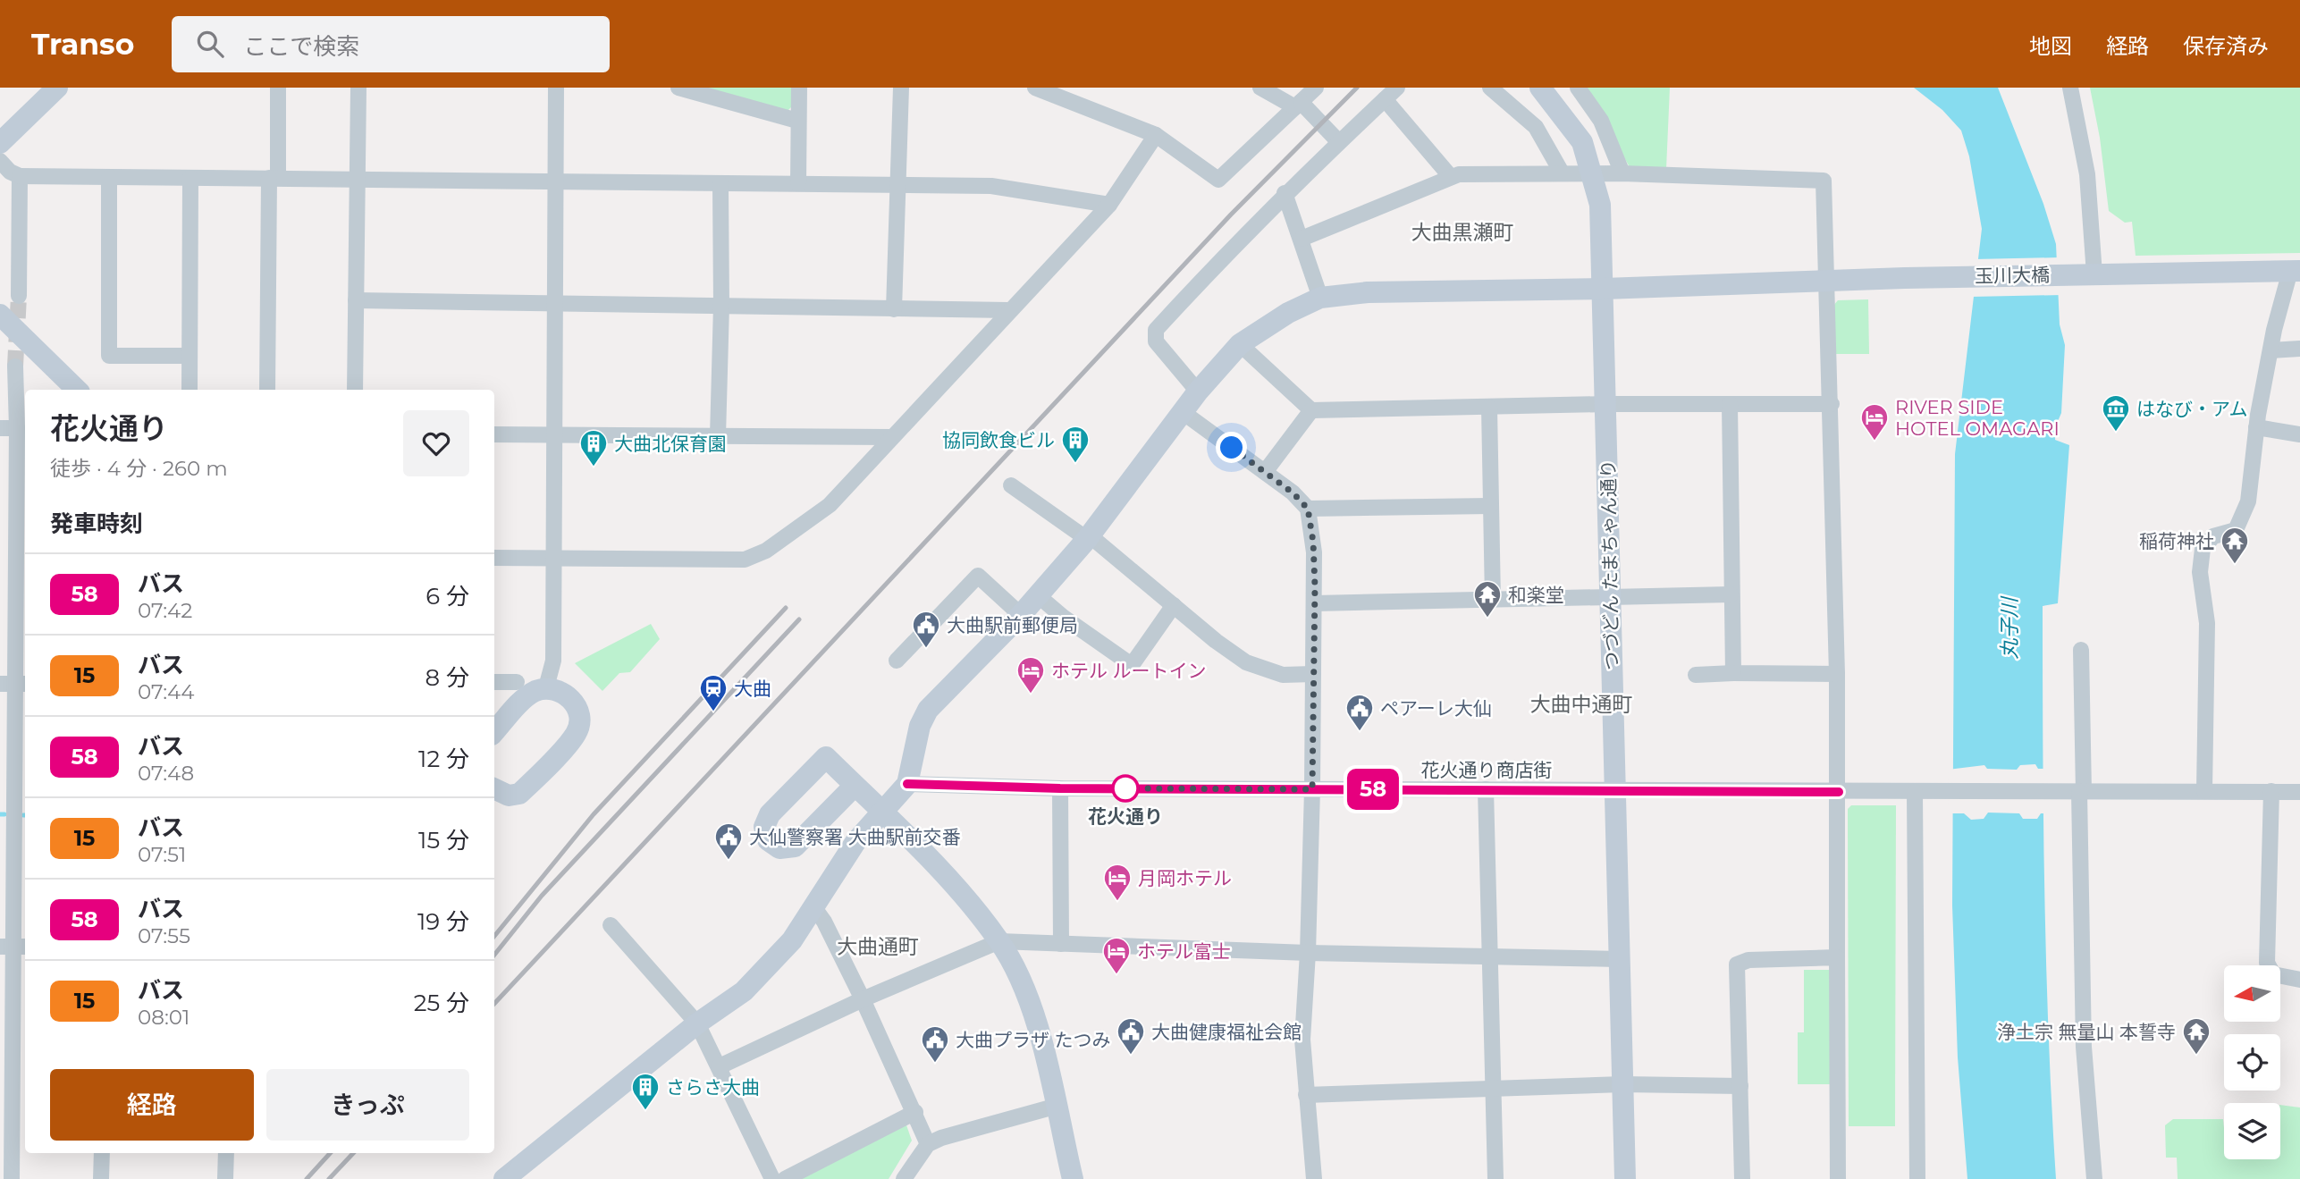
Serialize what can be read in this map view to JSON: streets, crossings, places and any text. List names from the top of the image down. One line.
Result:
{"streets":{"street":["玉川大橋","つづどん たまちゃん通り","花火通り商店街"]},"crossings":[["玉川大橋","つづどん たまちゃん通り"],["玉川大橋","花火通り商店街"],["つづどん たまちゃん通り","花火通り商店街"]],"districts":["大曲黒瀬町","大曲中通町","大曲通町"],"water":["丸子川"],"places":{"museum":["はなび・アム"],"hotel":["RIVER SIDE HOTEL OMAGARI","ホテル ルートイン","月岡ホテル","ホテル富士"],"building":["協同飲食ビル","大曲北保育園","さらさ大曲"],"temple":["稲荷神社","和楽堂","浄土宗 無量山 本誓寺"],"public building":["大曲駅前郵便局","ペアーレ大仙","大仙警察署 大曲駅前交番","大曲健康福祉会館","大曲プラザ たつみ"],"station":["大曲"],"other":["花火通り"]},"lines":["bus line 58"],"north":"left","page":{"header":"Transo","search":"ここで検索","nav":["地図","経路","保存済み"],"on_map":"58","heading":[["花火通り","徒歩 · 4 分 · 260 m"],"発車時刻"],"list":[{"mark":"58","name":"バス","note":"07:42","value":"6 分"},{"mark":"15","name":"バス","note":"07:44","value":"8 分"},{"mark":"58","name":"バス","note":"07:48","value":"12 分"},{"mark":"15","name":"バス","note":"07:51","value":"15 分"},{"mark":"58","name":"バス","note":"07:55","value":"19 分"},{"mark":"15","name":"バス","note":"08:01","value":"25 分"}],"buttons":["経路","きっぷ"]}}
